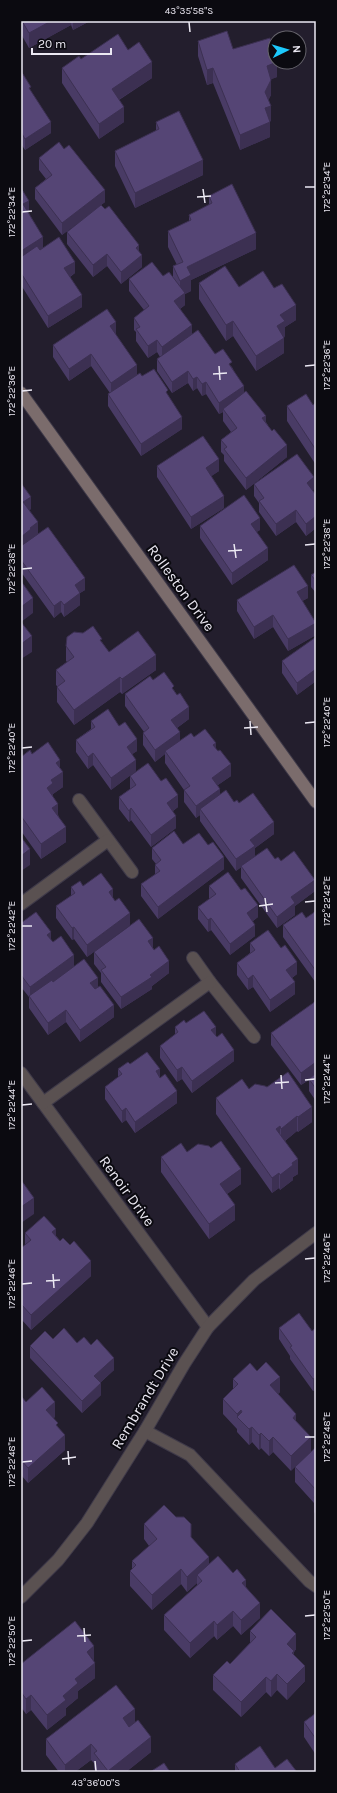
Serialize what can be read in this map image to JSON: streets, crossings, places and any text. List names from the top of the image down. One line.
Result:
{"streets":{"main road":["Rolleston Drive"],"street":["Renoir Drive","Rembrandt Drive"]},"crossings":[["Renoir Drive","Rembrandt Drive"]],"scale_bar":"20 m","north":"right","coordinates":["43°35'58\"S","172°22'34\"E","172°22'36\"E","172°22'38\"E","172°22'40\"E","172°22'42\"E","172°22'44\"E","172°22'46\"E","172°22'48\"E","172°22'50\"E","43°36'00\"S"]}
